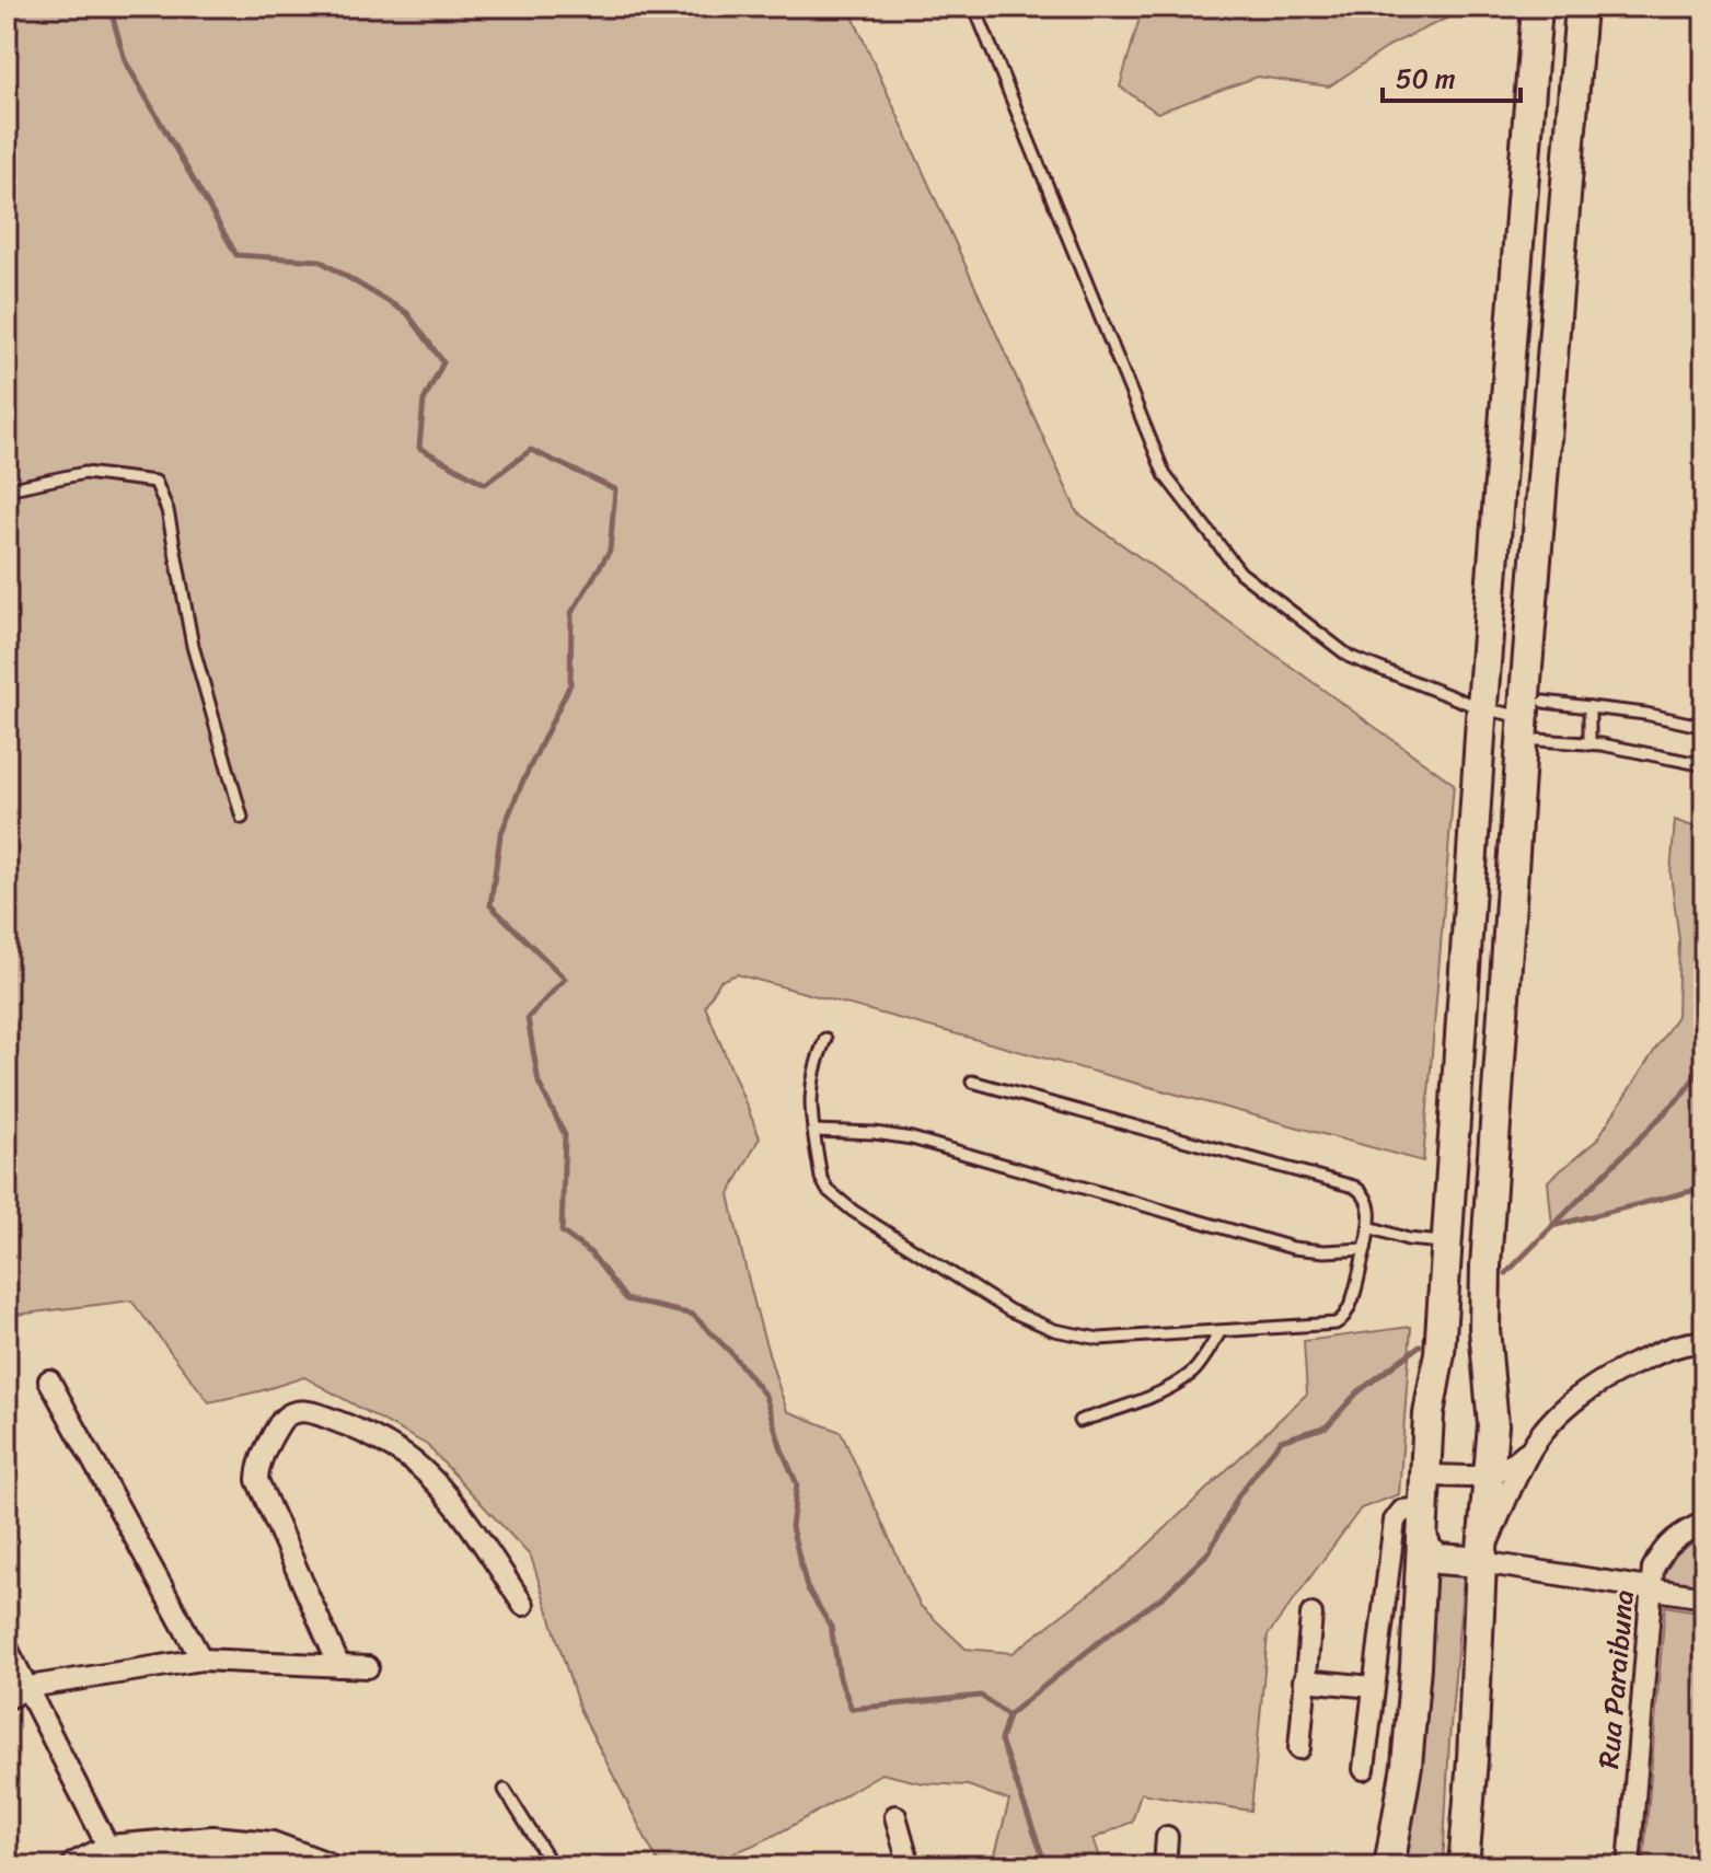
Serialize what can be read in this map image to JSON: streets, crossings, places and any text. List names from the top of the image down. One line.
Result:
{"streets":{"street":["Rua Paraibuna"]},"scale_bar":"50 m"}
